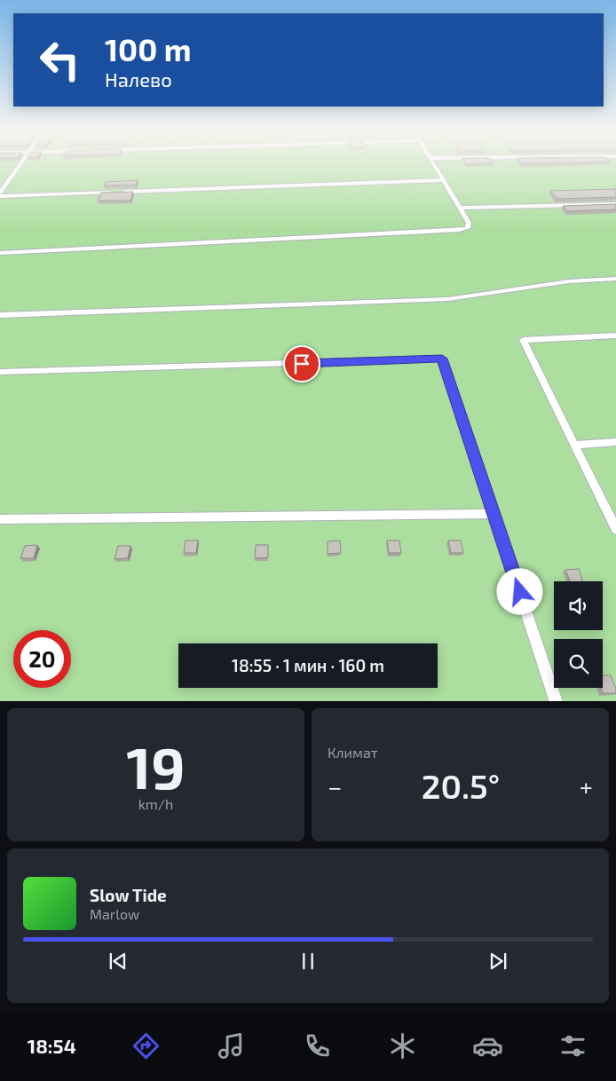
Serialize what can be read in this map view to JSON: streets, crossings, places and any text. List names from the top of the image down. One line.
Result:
{"page":{"turn":["100 m","Налево"],"limit":"20","trip":"18:55 · 1 мин · 160 m","tile":[["19","km/h"],"Климат"],"heat":["−","20.5°","+"],"song":["Slow Tide","Marlow"],"tabs":"18:54"}}
